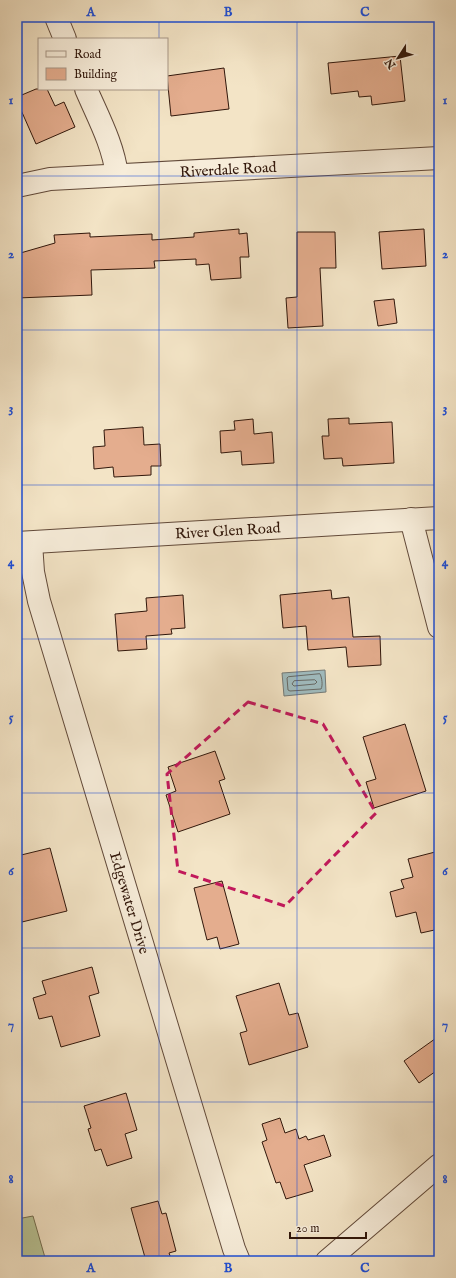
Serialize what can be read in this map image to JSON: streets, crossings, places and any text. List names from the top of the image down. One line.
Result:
{"streets":{"street":["Riverdale Road","River Glen Road","Edgewater Drive"]},"crossings":[["River Glen Road","Edgewater Drive"]],"legend":["Road","Building"],"scale_bar":"20 m","north":"bottom left","grid":{"columns":["A","B","C"],"rows":["1","2","3","4","5","6","7","8"]}}
